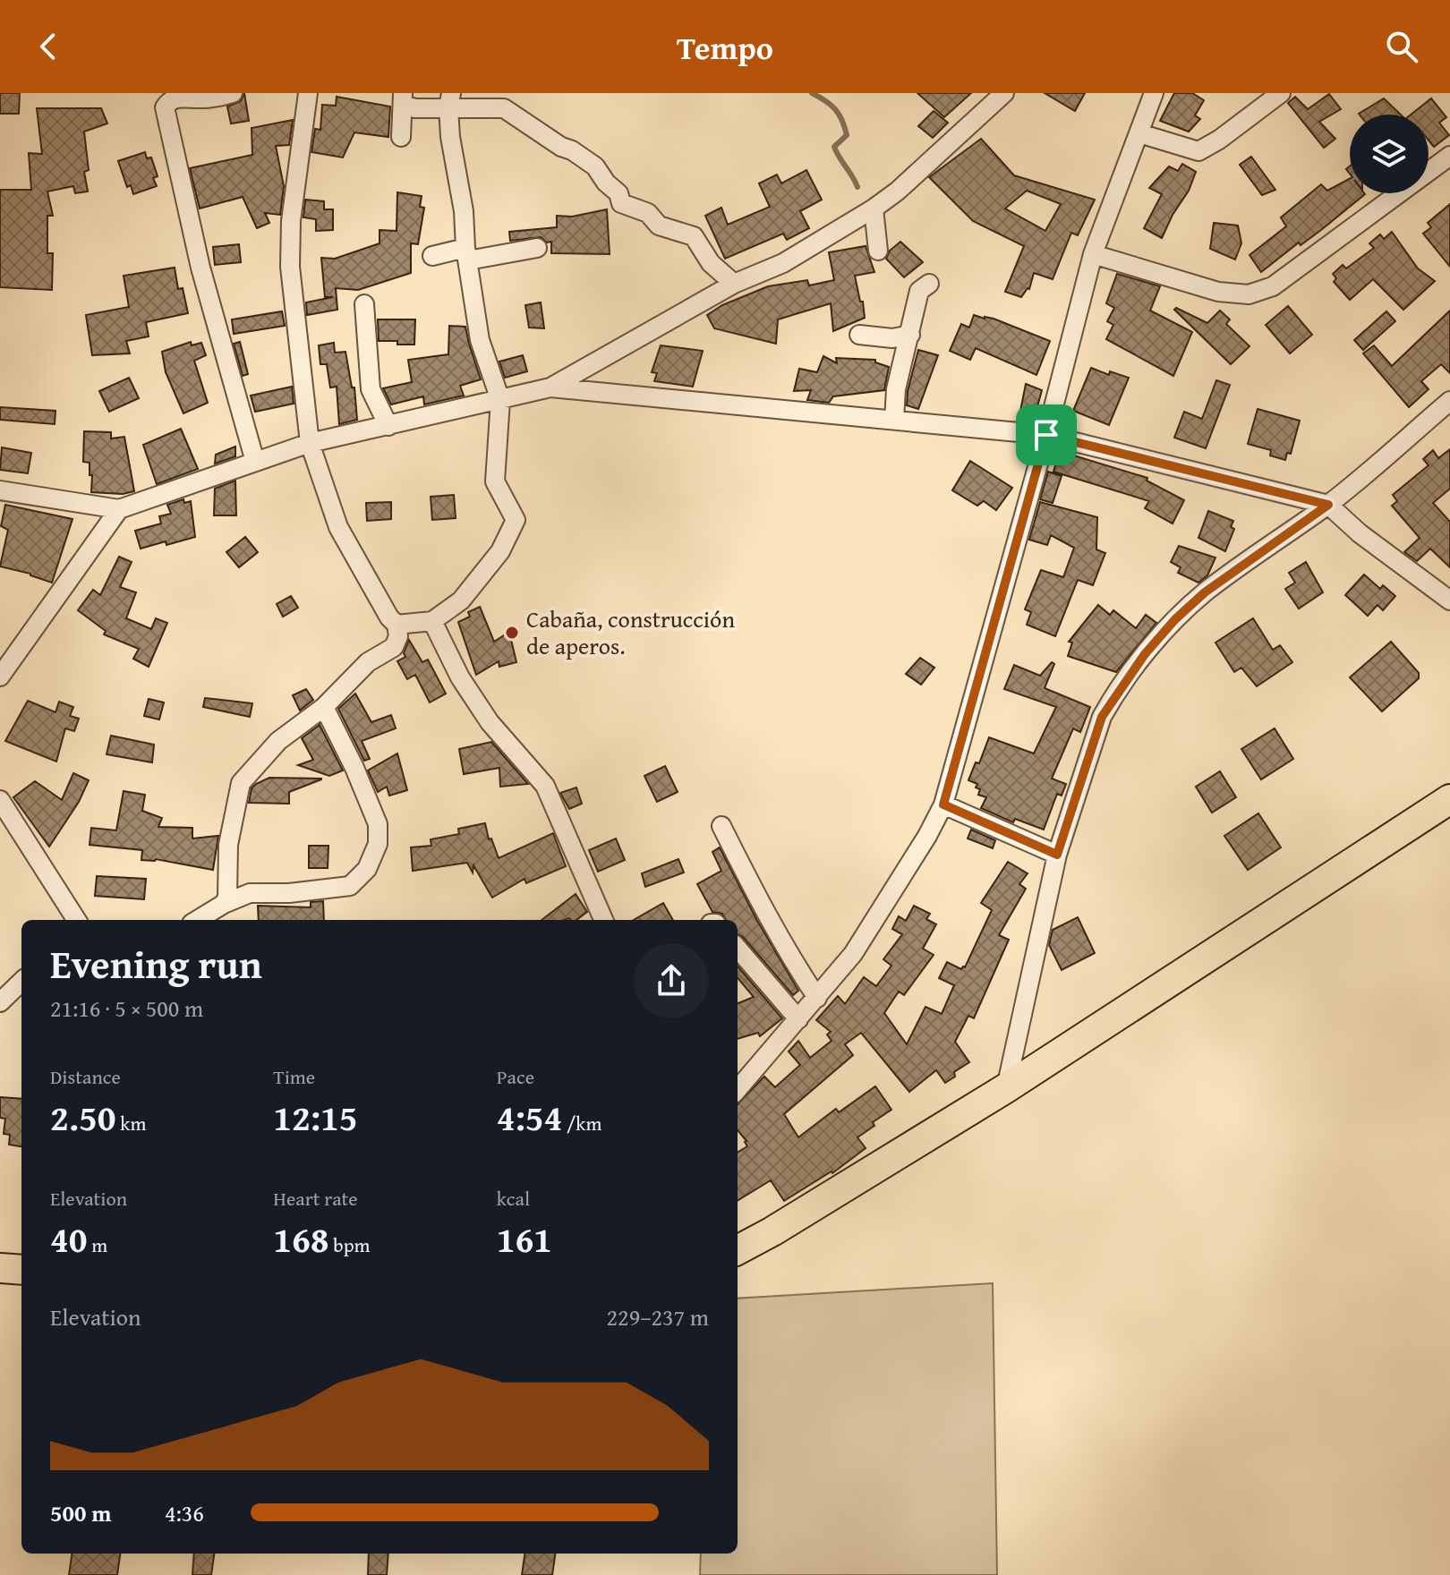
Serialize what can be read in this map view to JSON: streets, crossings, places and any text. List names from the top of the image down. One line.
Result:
{"places":["Cabaña, construcción de aperos."],"page":{"header":"Tempo","heading":["Evening run","21:16 · 5 × 500 m"],"stats":[["Distance","2.50 km"],["Time","12:15"],["Pace","4:54 /km"],["Elevation","40 m"],["Heart rate","168 bpm"],["kcal","161"]],"chart":["Elevation","229–237 m"],"list":[{"name":"500 m","note":"4:36"}]}}
